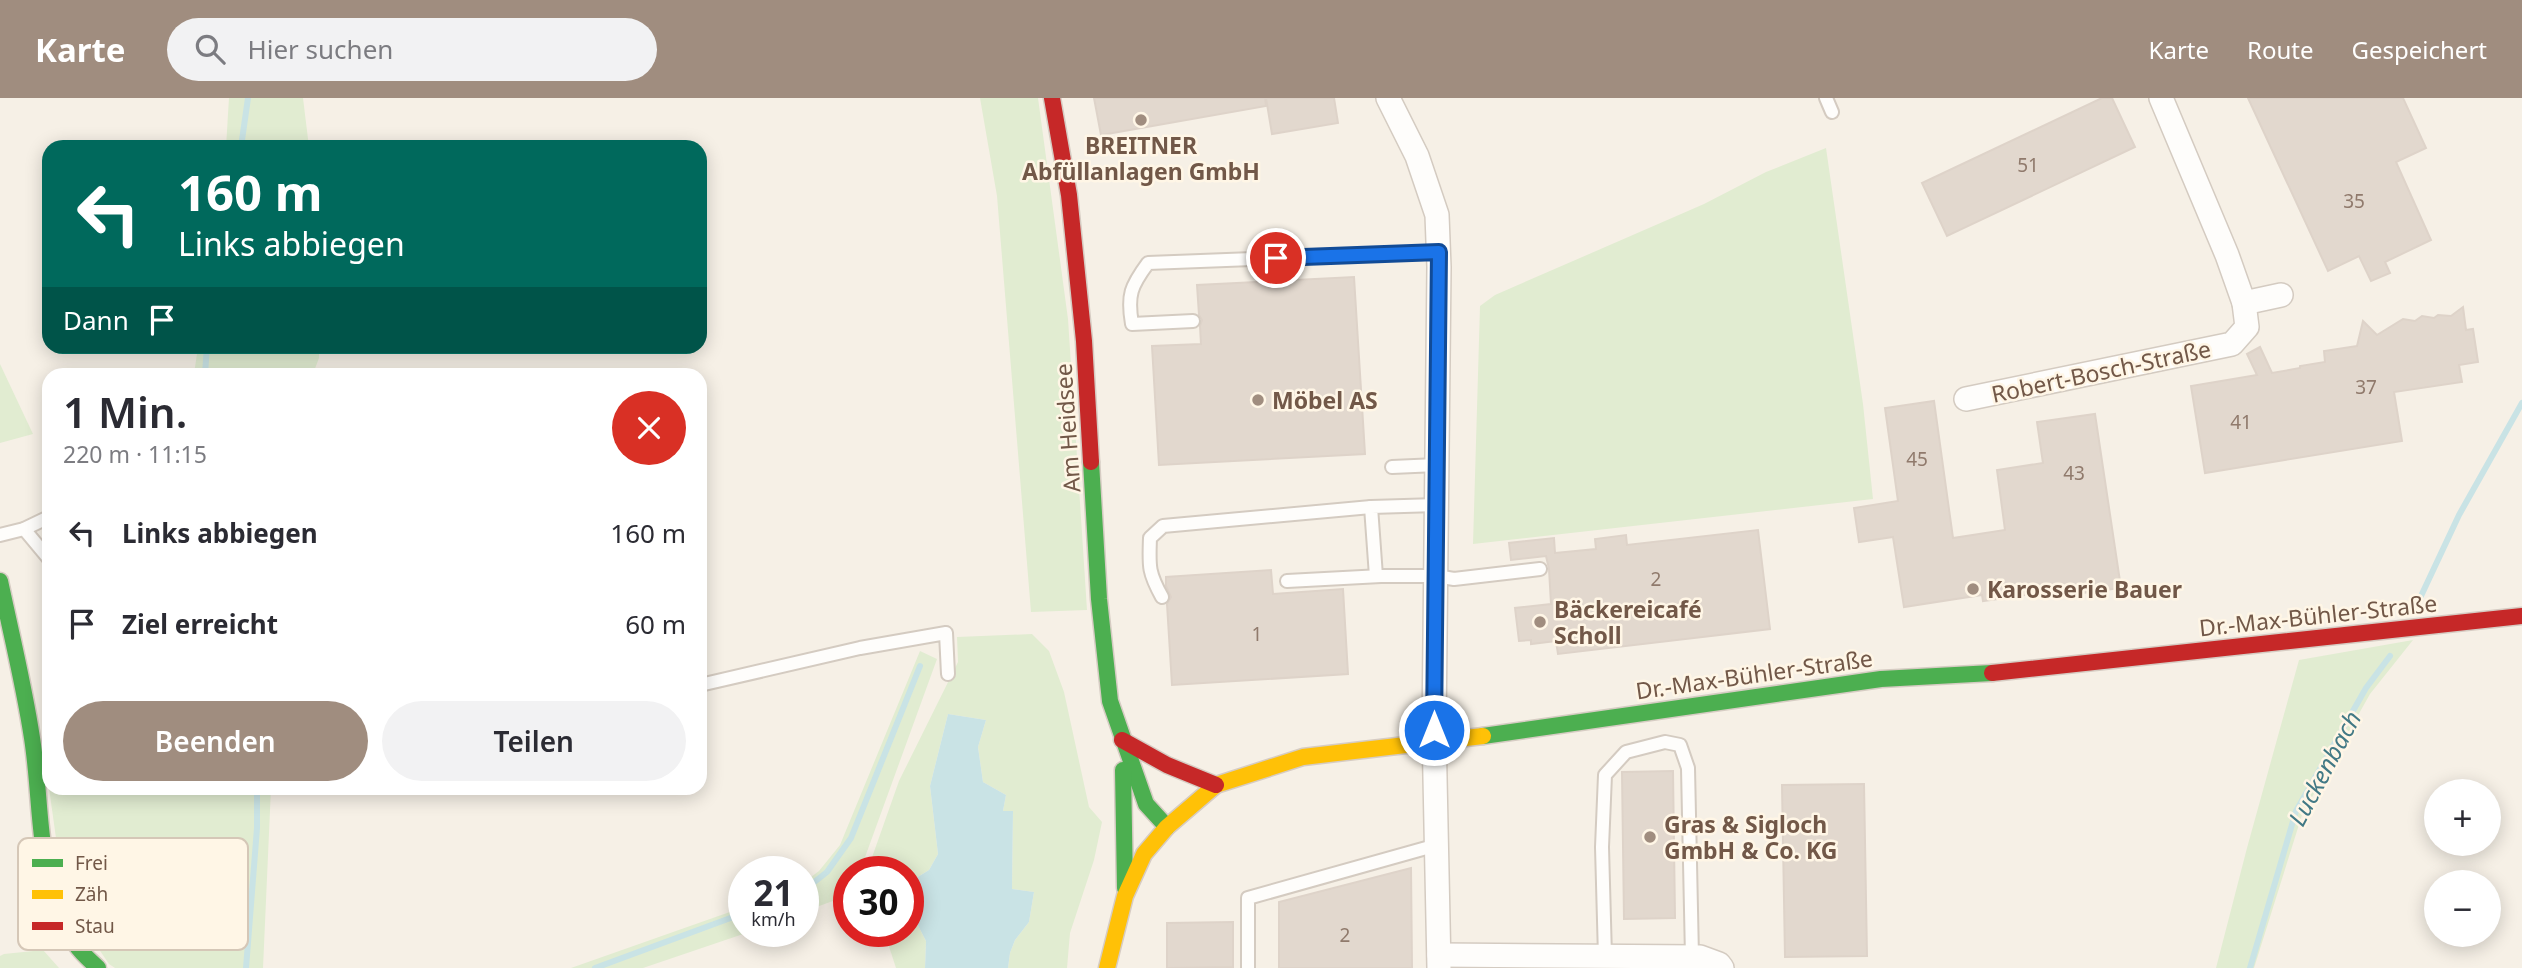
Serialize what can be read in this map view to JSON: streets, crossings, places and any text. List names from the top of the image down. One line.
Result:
{"streets":{"street":["Robert-Bosch-Straße","Am Heidsee","Dr.-Max-Bühler-Straße"]},"crossings":[["Am Heidsee","Dr.-Max-Bühler-Straße"]],"water":["Luckenbach"],"places":["BREITNER Abfüllanlagen GmbH","Möbel AS","Karosserie Bauer","Bäckereicafé Scholl","Gras & Sigloch GmbH & Co. KG"],"house_numbers":["51","35","37","41","45","43","2","1","2"],"legend":["Frei","Zäh","Stau"],"page":{"header":"Karte","search":"Hier suchen","nav":["Karte","Route","Gespeichert"],"turn":["160 m","Links abbiegen"],"then":"Dann","heading":["1 Min.","220 m · 11:15"],"list":[{"name":"Links abbiegen","value":"160 m"},{"name":"Ziel erreicht","value":"60 m"}],"buttons":["Beenden","Teilen"],"map_buttons":["+","−"],"speed":"21 km/h","limit":"30"}}
